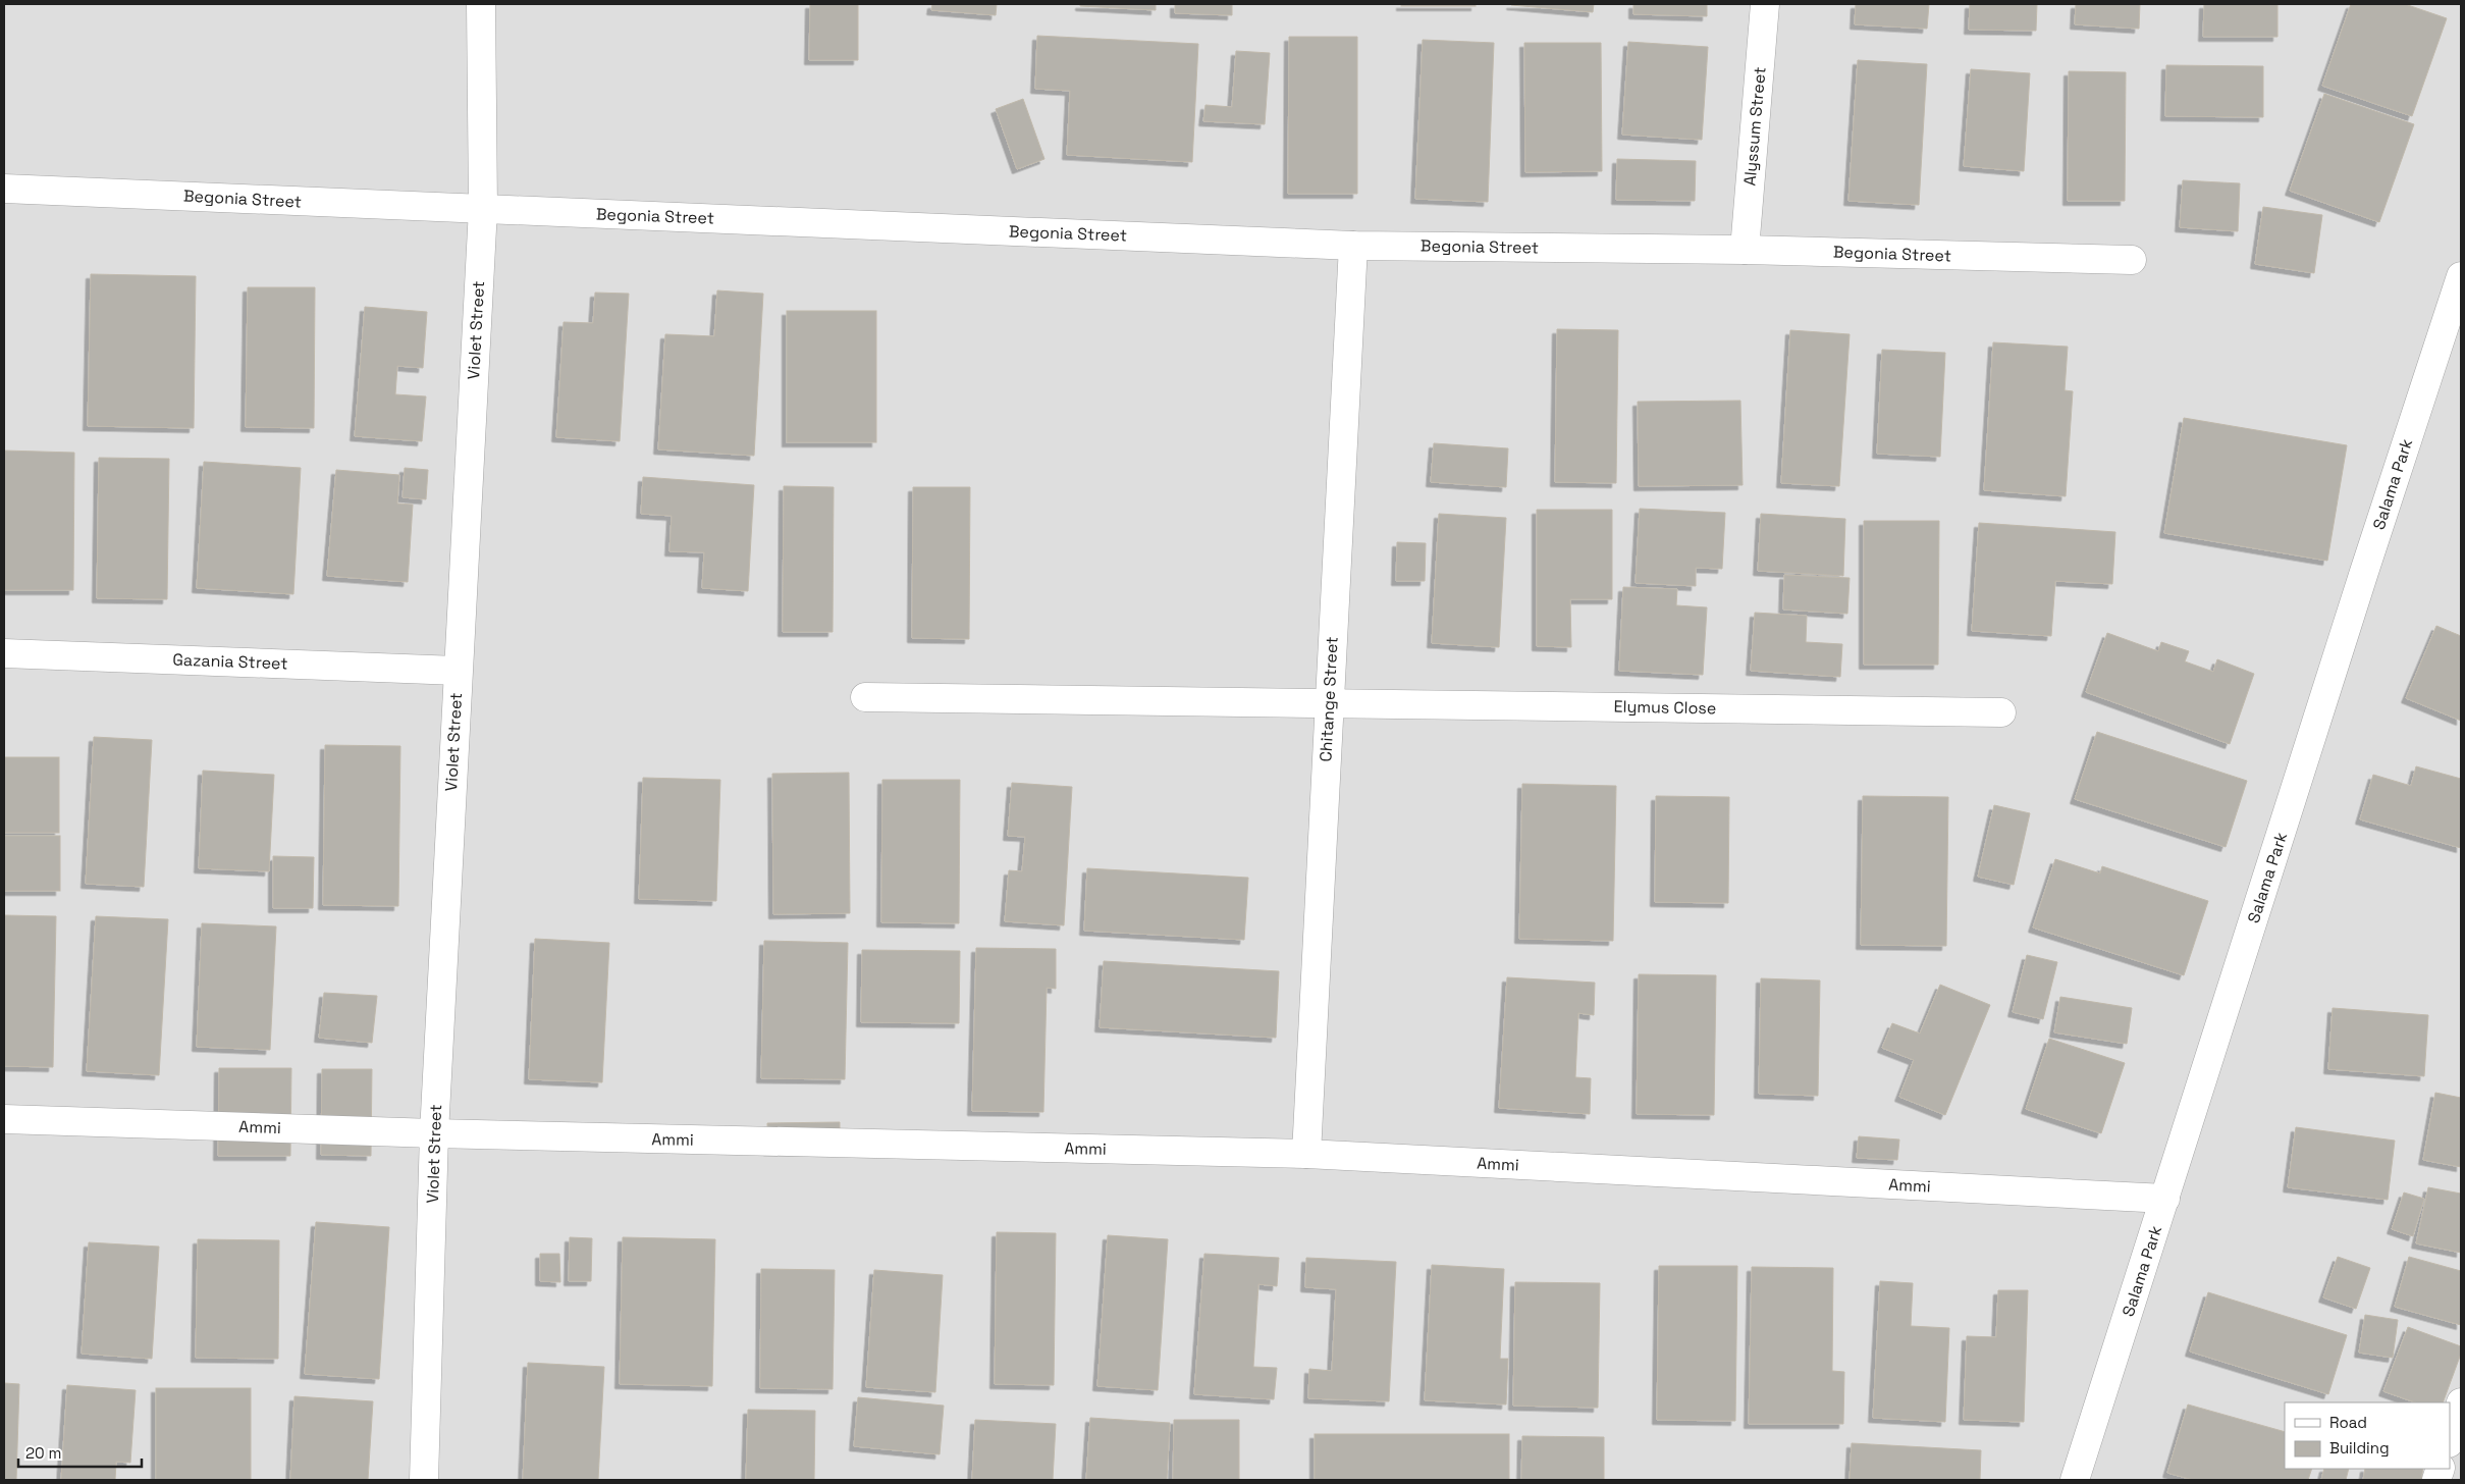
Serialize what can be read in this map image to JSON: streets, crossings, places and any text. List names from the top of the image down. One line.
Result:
{"streets":{"street":["Alyssum Street","Begonia Street","Violet Street","Salama Park","Gazania Street","Chitange Street","Elymus Close","Ammi"]},"crossings":[["Alyssum Street","Begonia Street"],["Begonia Street","Violet Street"],["Begonia Street","Chitange Street"],["Violet Street","Gazania Street"],["Violet Street","Ammi"],["Salama Park","Ammi"],["Chitange Street","Elymus Close"],["Chitange Street","Ammi"]],"legend":["Road","Building"],"scale_bar":"20 m"}
